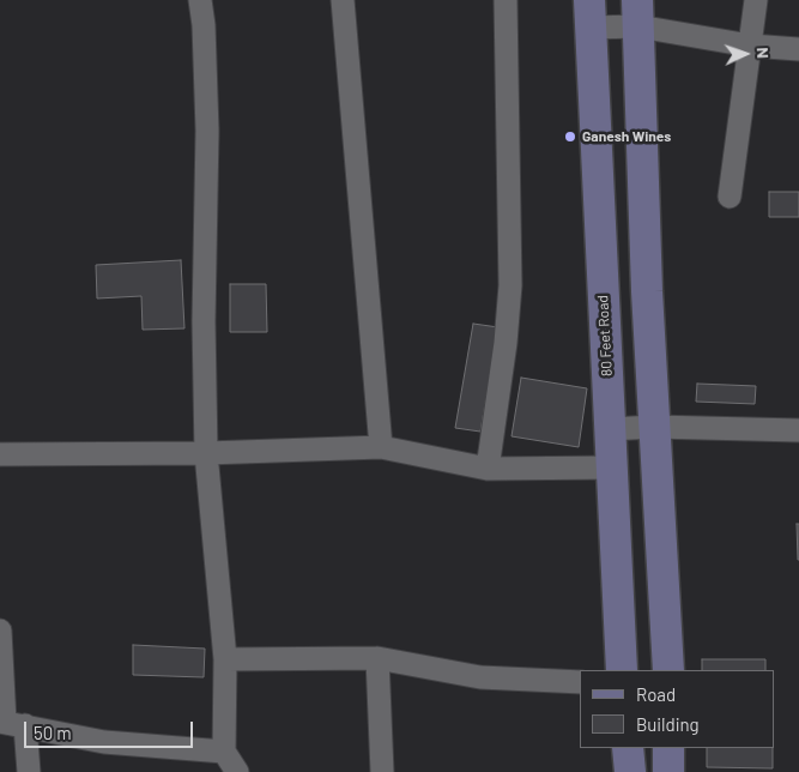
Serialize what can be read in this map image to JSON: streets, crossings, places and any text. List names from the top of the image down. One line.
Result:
{"streets":{"street":["80 Feet Road"]},"places":["Ganesh Wines"],"legend":["Road","Building"],"scale_bar":"50 m","north":"right"}
